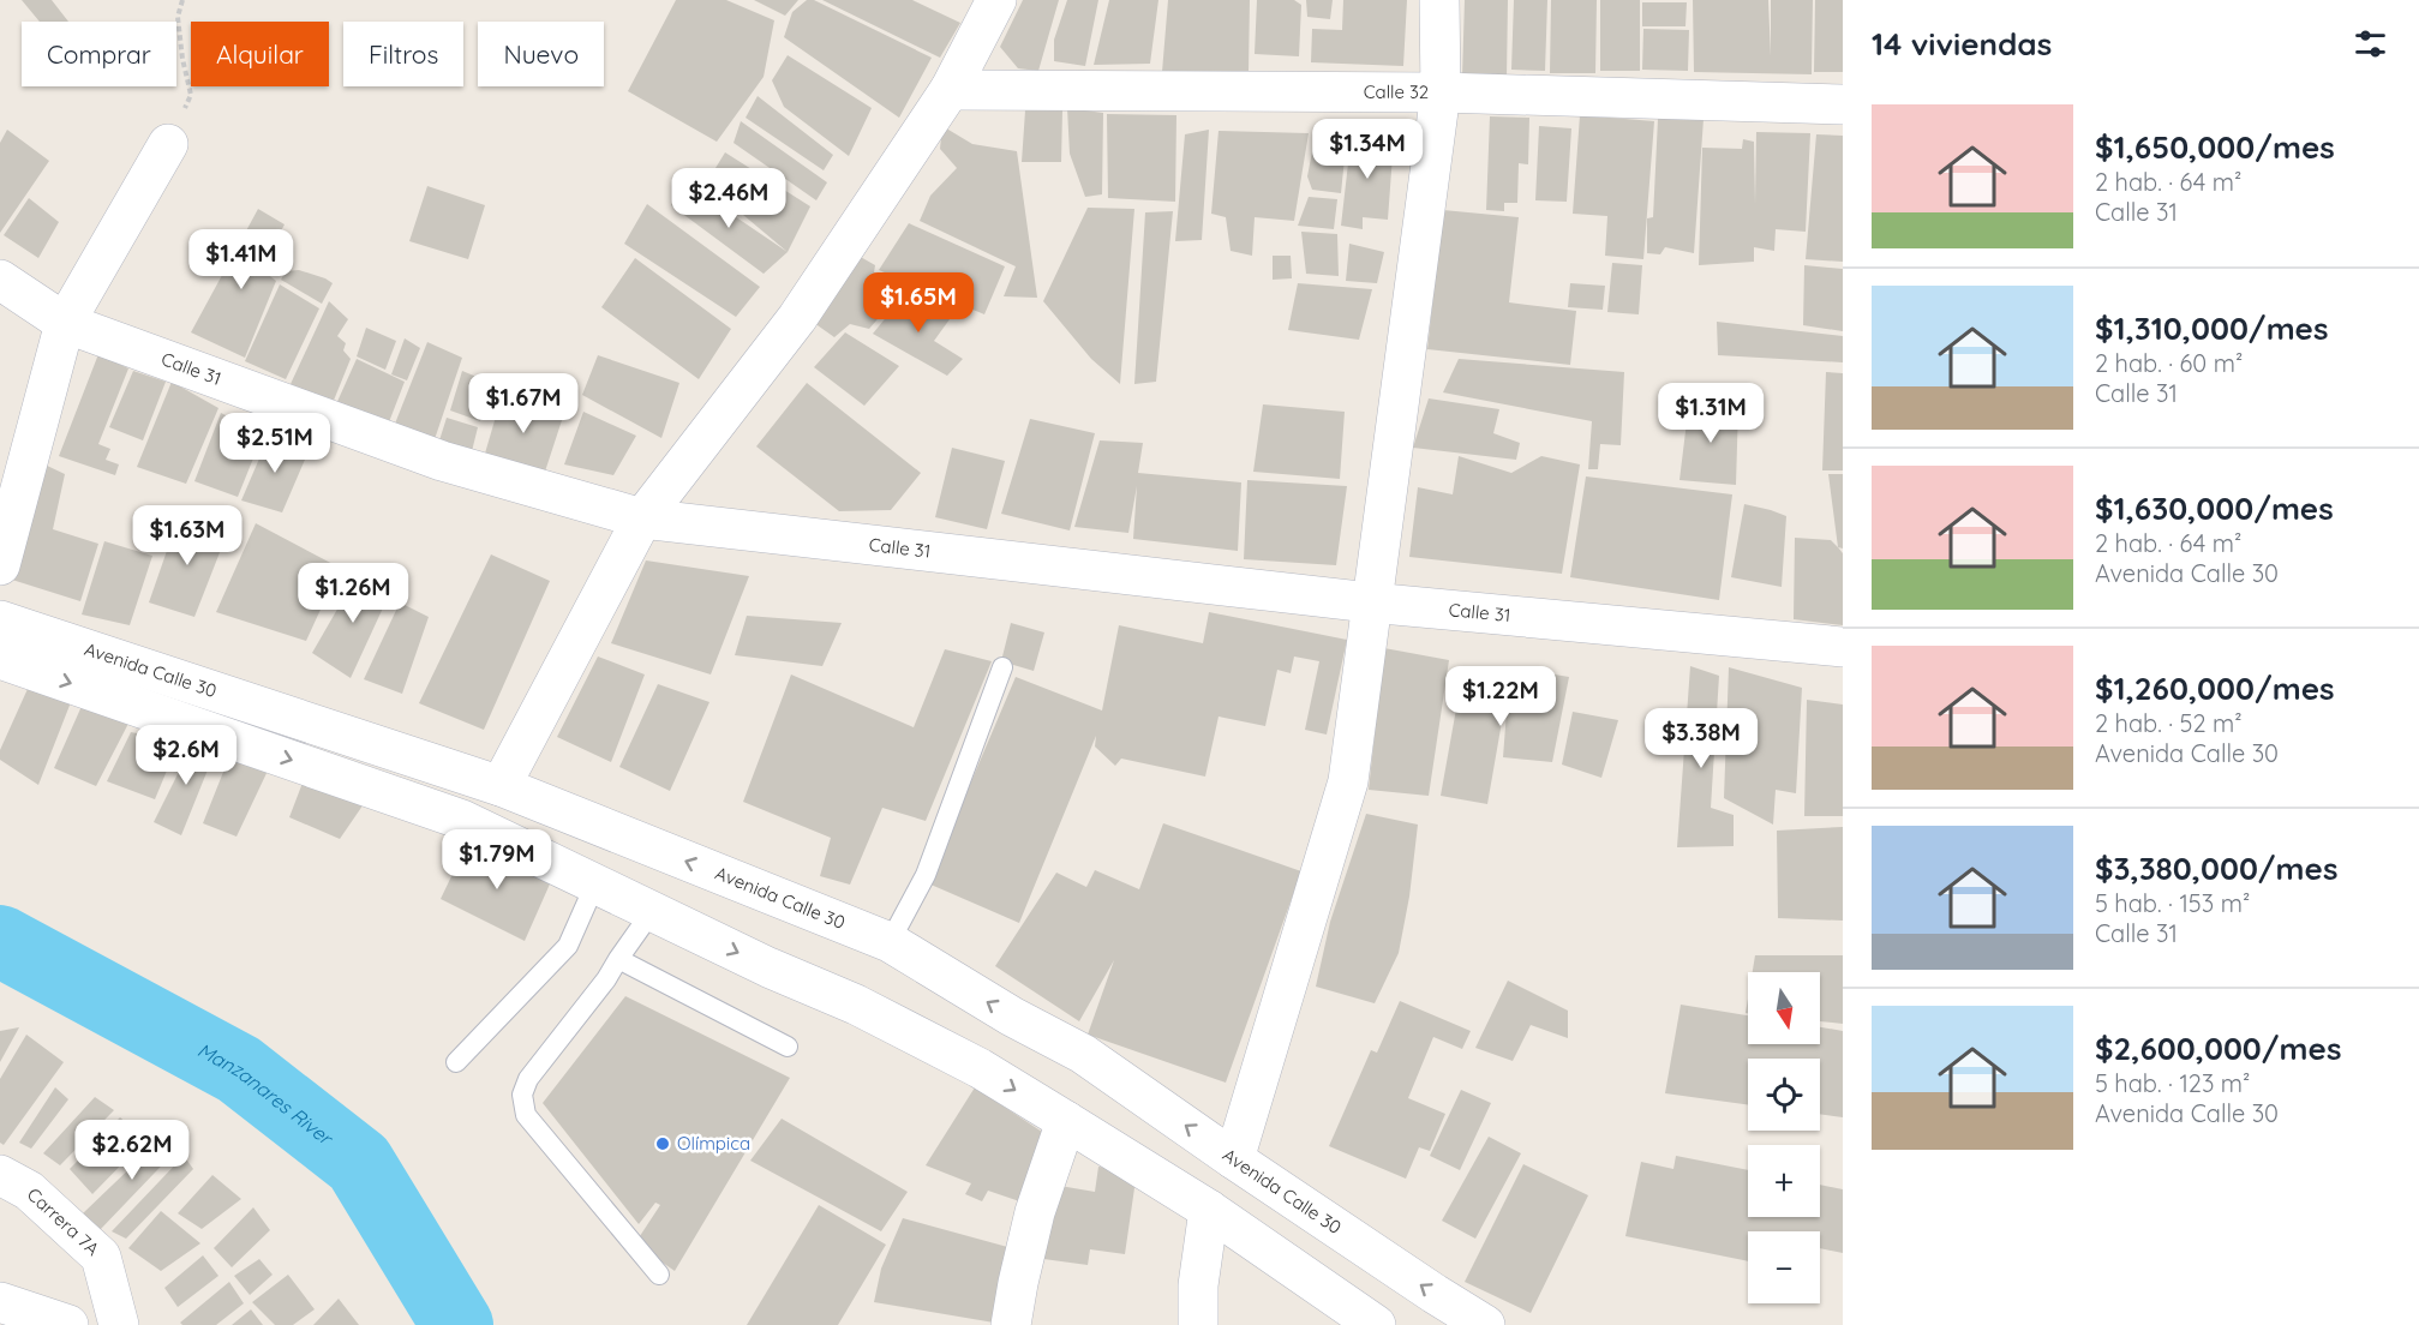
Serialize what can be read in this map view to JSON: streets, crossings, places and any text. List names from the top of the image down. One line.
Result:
{"streets":{"street":["Calle 32","Calle 31","Avenida Calle 30","Carrera 7A"]},"water":["Manzanares River"],"places":["Olímpica"],"north":"bottom","page":{"heading":"14 viviendas","chip":["Comprar","Alquilar","Filtros","Nuevo"],"list":[{"name":"$1,650,000/mes","note":"2 hab. · 64 m² · Calle 31"},{"name":"$1,310,000/mes","note":"2 hab. · 60 m² · Calle 31"},{"name":"$1,630,000/mes","note":"2 hab. · 64 m² · Avenida Calle 30"},{"name":"$1,260,000/mes","note":"2 hab. · 52 m² · Avenida Calle 30"},{"name":"$3,380,000/mes","note":"5 hab. · 153 m² · Calle 31"},{"name":"$2,600,000/mes","note":"5 hab. · 123 m² · Avenida Calle 30"}],"price":["$1.34M","$2.46M","$1.41M","$1.65M","$1.67M","$1.31M","$2.51M","$1.63M","$1.26M","$1.22M","$3.38M","$2.6M","$1.79M","$2.62M"],"map_buttons":["+","−"]}}
